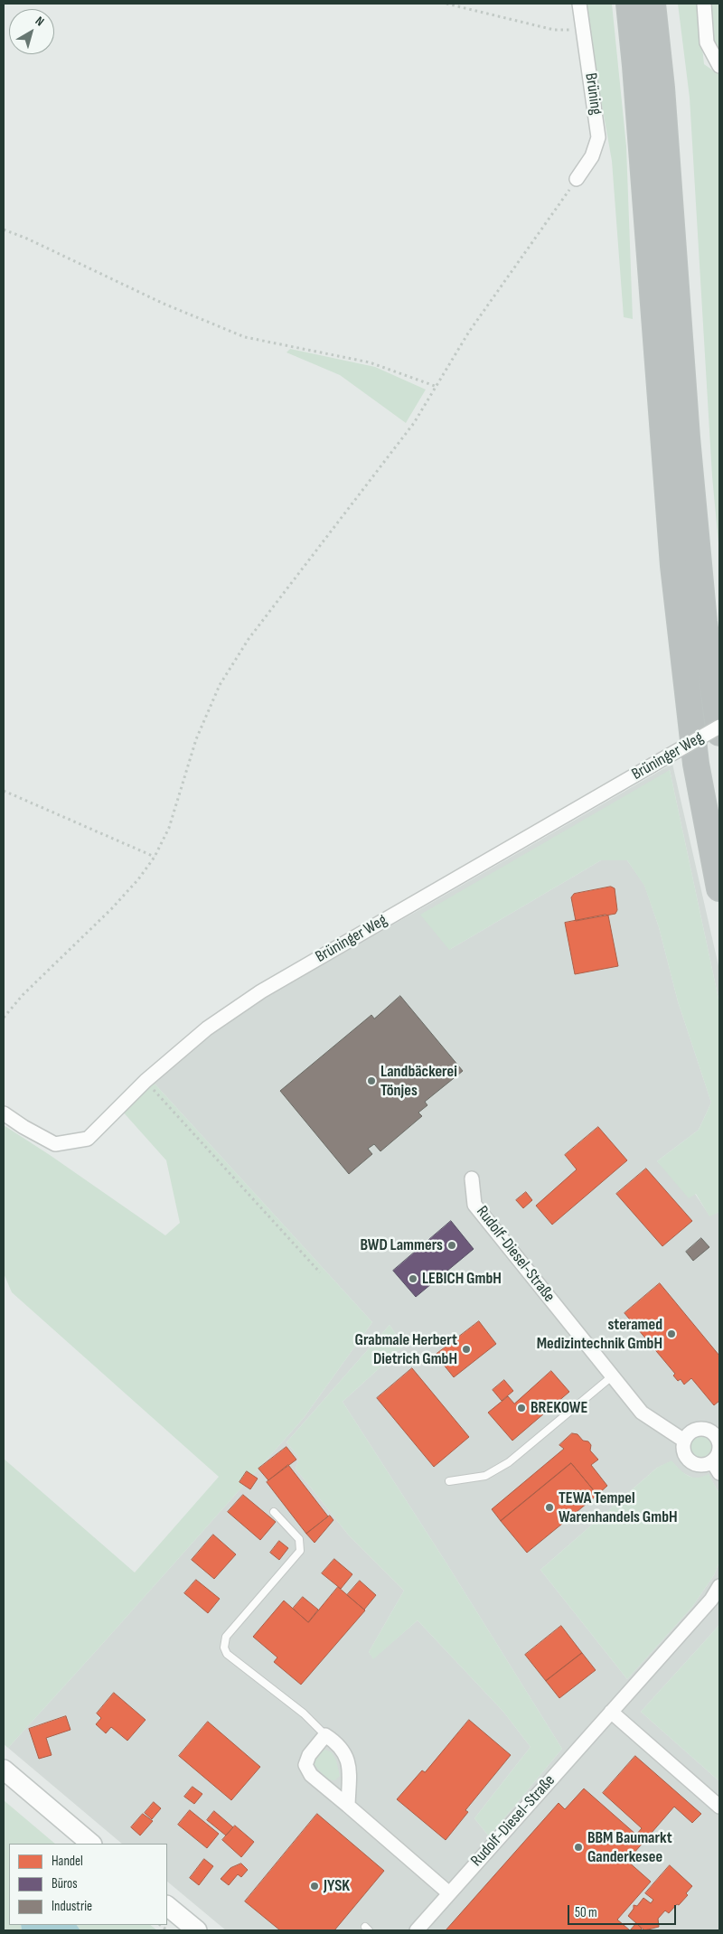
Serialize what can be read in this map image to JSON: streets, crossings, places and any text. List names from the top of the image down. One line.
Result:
{"streets":{"street":["Brüning","Brüninger Weg","Rudolf-Diesel-Straße"]},"places":["Landbäckerei Tönjes","BWD Lammers","LEBICH GmbH","steramed Medizintechnik GmbH","Grabmale Herbert Dietrich GmbH","BREKOWE","TEWA Tempel Warenhandels GmbH","BBM Baumarkt Ganderkesee","JYSK"],"legend":["Handel","Büros","Industrie"],"scale_bar":"50 m","north":"top right"}
